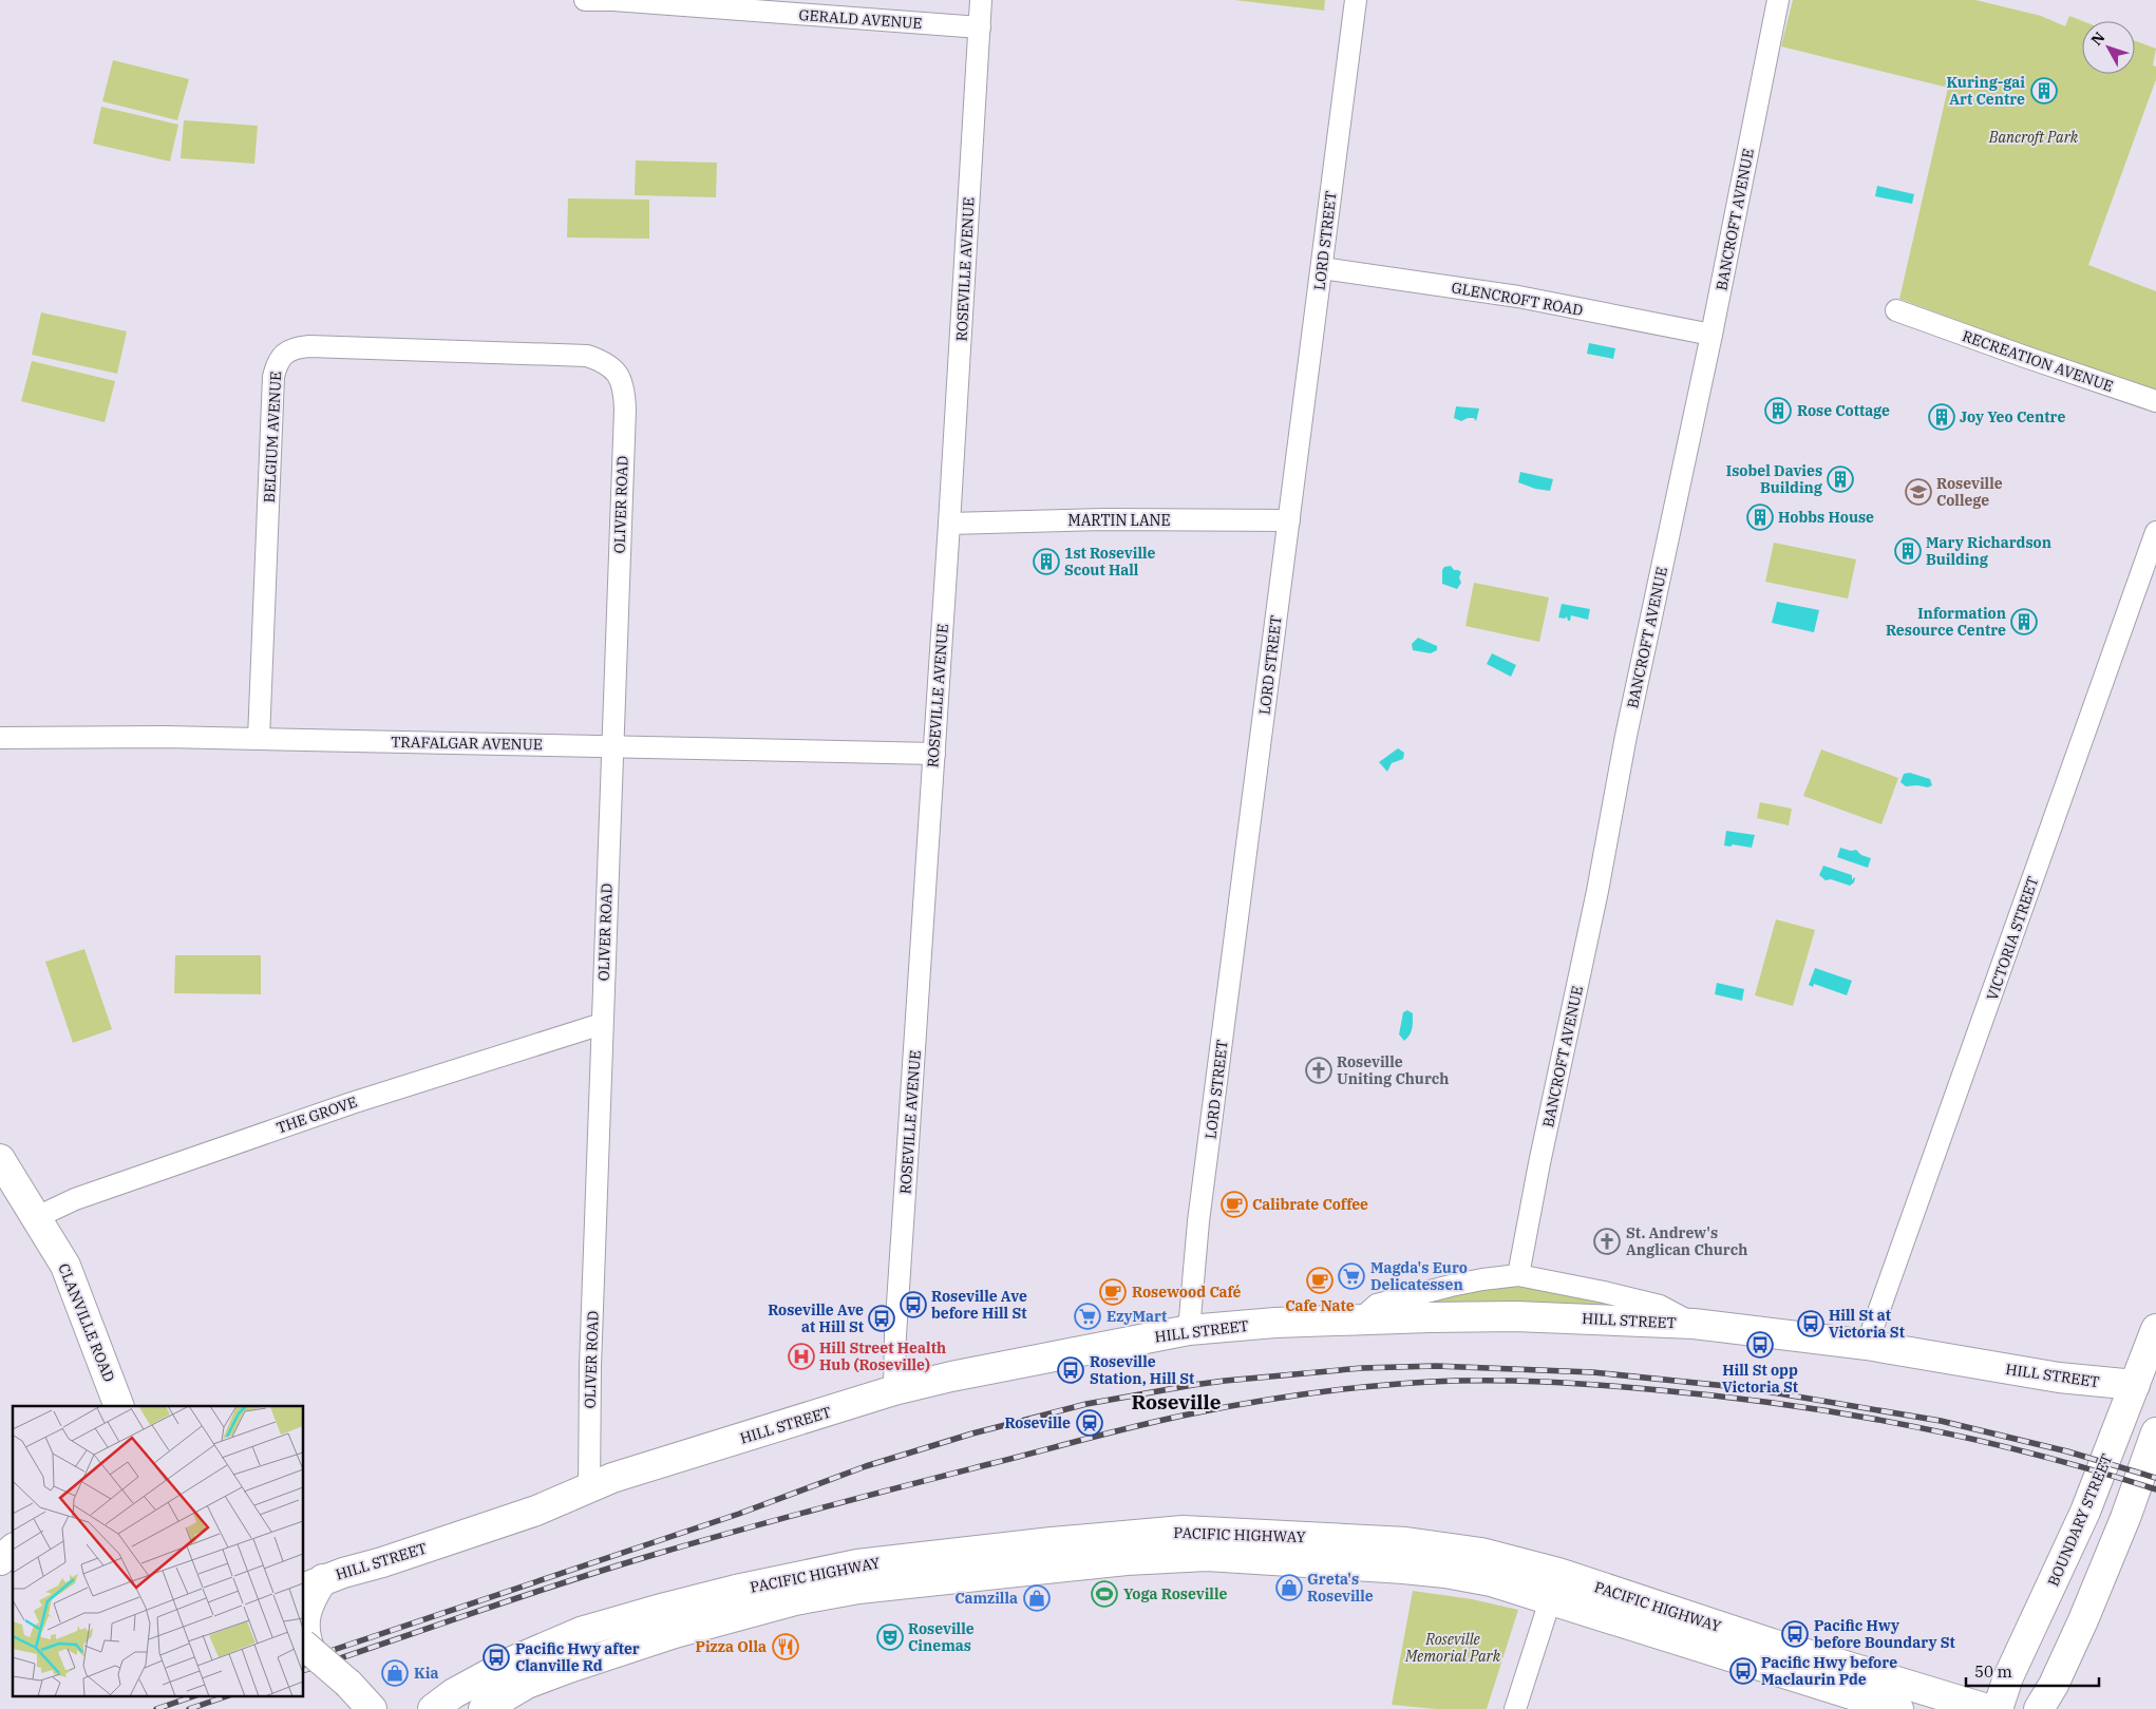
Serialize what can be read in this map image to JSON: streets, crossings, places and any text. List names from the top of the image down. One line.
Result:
{"streets":{"main road":["HILL STREET","CLANVILLE ROAD","BOUNDARY STREET","PACIFIC HIGHWAY"],"street":["GERALD AVENUE","BANCROFT AVENUE","LORD STREET","ROSEVILLE AVENUE","GLENCROFT ROAD","RECREATION AVENUE","BELGIUM AVENUE","OLIVER ROAD","MARTIN LANE","TRAFALGAR AVENUE","VICTORIA STREET","THE GROVE"]},"crossings":[["GERALD AVENUE","ROSEVILLE AVENUE"],["BANCROFT AVENUE","GLENCROFT ROAD"],["LORD STREET","GLENCROFT ROAD"],["LORD STREET","MARTIN LANE"],["LORD STREET","HILL STREET"],["ROSEVILLE AVENUE","MARTIN LANE"],["ROSEVILLE AVENUE","TRAFALGAR AVENUE"],["ROSEVILLE AVENUE","HILL STREET"],["BELGIUM AVENUE","OLIVER ROAD"],["BELGIUM AVENUE","TRAFALGAR AVENUE"],["OLIVER ROAD","TRAFALGAR AVENUE"],["OLIVER ROAD","THE GROVE"],["OLIVER ROAD","HILL STREET"],["VICTORIA STREET","HILL STREET"],["THE GROVE","CLANVILLE ROAD"],["HILL STREET","BOUNDARY STREET"]],"districts":["Roseville"],"parks":["Bancroft Park","Roseville Memorial Park"],"places":{"building":["Kuring-gai Art Centre","Rose Cottage","Joy Yeo Centre","Isobel Davies Building","Hobbs House","Mary Richardson Building","1st Roseville Scout Hall","Information Resource Centre"],"school or university":["Roseville College"],"church":["Roseville Uniting Church","St. Andrew's Anglican Church"],"cafe":["Calibrate Coffee","Cafe Nate","Rosewood Café"],"supermarket":["Magda's Euro Delicatessen","EzyMart"],"bus stop":["Roseville Ave before Hill St","Roseville Ave at Hill St","Hill St at Victoria St","Hill St opp Victoria St","Roseville Station, Hill St","Pacific Hwy before Boundary St","Pacific Hwy after Clanville Rd","Pacific Hwy before Maclaurin Pde"],"hospital":["Hill Street Health Hub (Roseville)"],"station":["Roseville"],"shop":["Greta's Roseville","Camzilla","Kia"],"sports":["Yoga Roseville"],"theatre":["Roseville Cinemas"],"restaurant":["Pizza Olla"]},"scale_bar":"50 m","north":"top left"}
